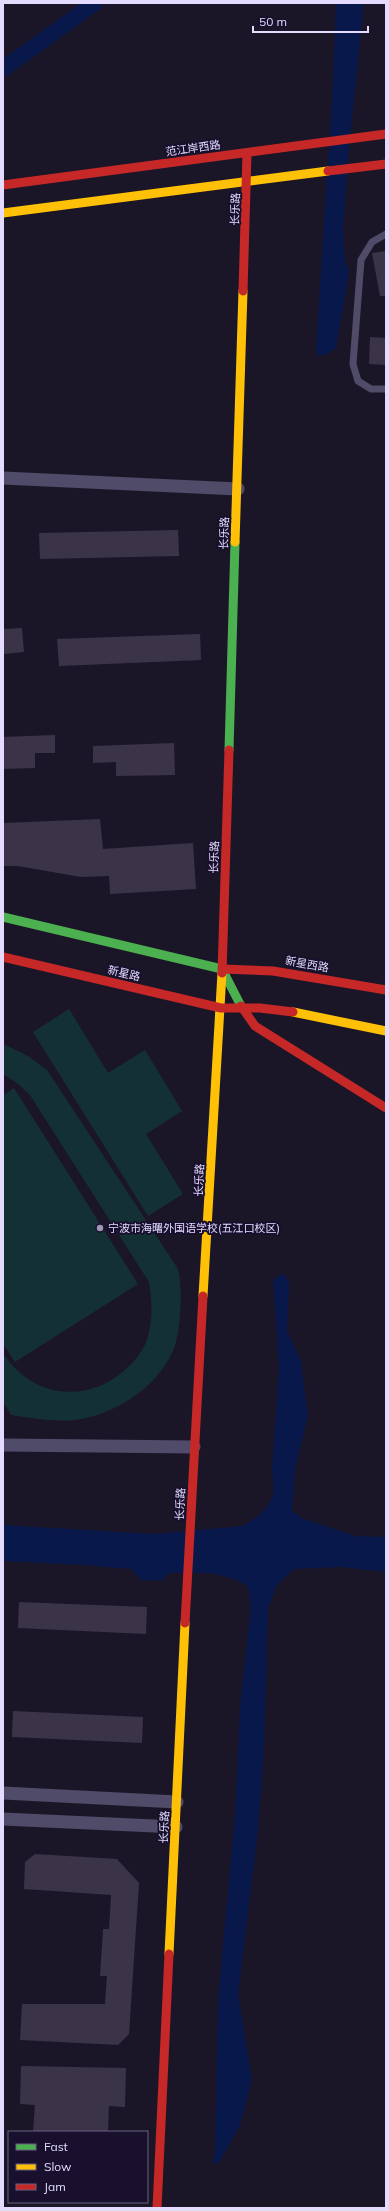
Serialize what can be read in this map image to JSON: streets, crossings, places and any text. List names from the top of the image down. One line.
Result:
{"streets":{"street":["范江岸西路","长乐路","新星西路","新星路"]},"crossings":[["范江岸西路","长乐路"],["长乐路","新星西路"],["长乐路","新星路"]],"places":["宁波市海曙外国语学校(五江口校区)"],"legend":["Fast","Slow","Jam"],"scale_bar":"50 m"}
